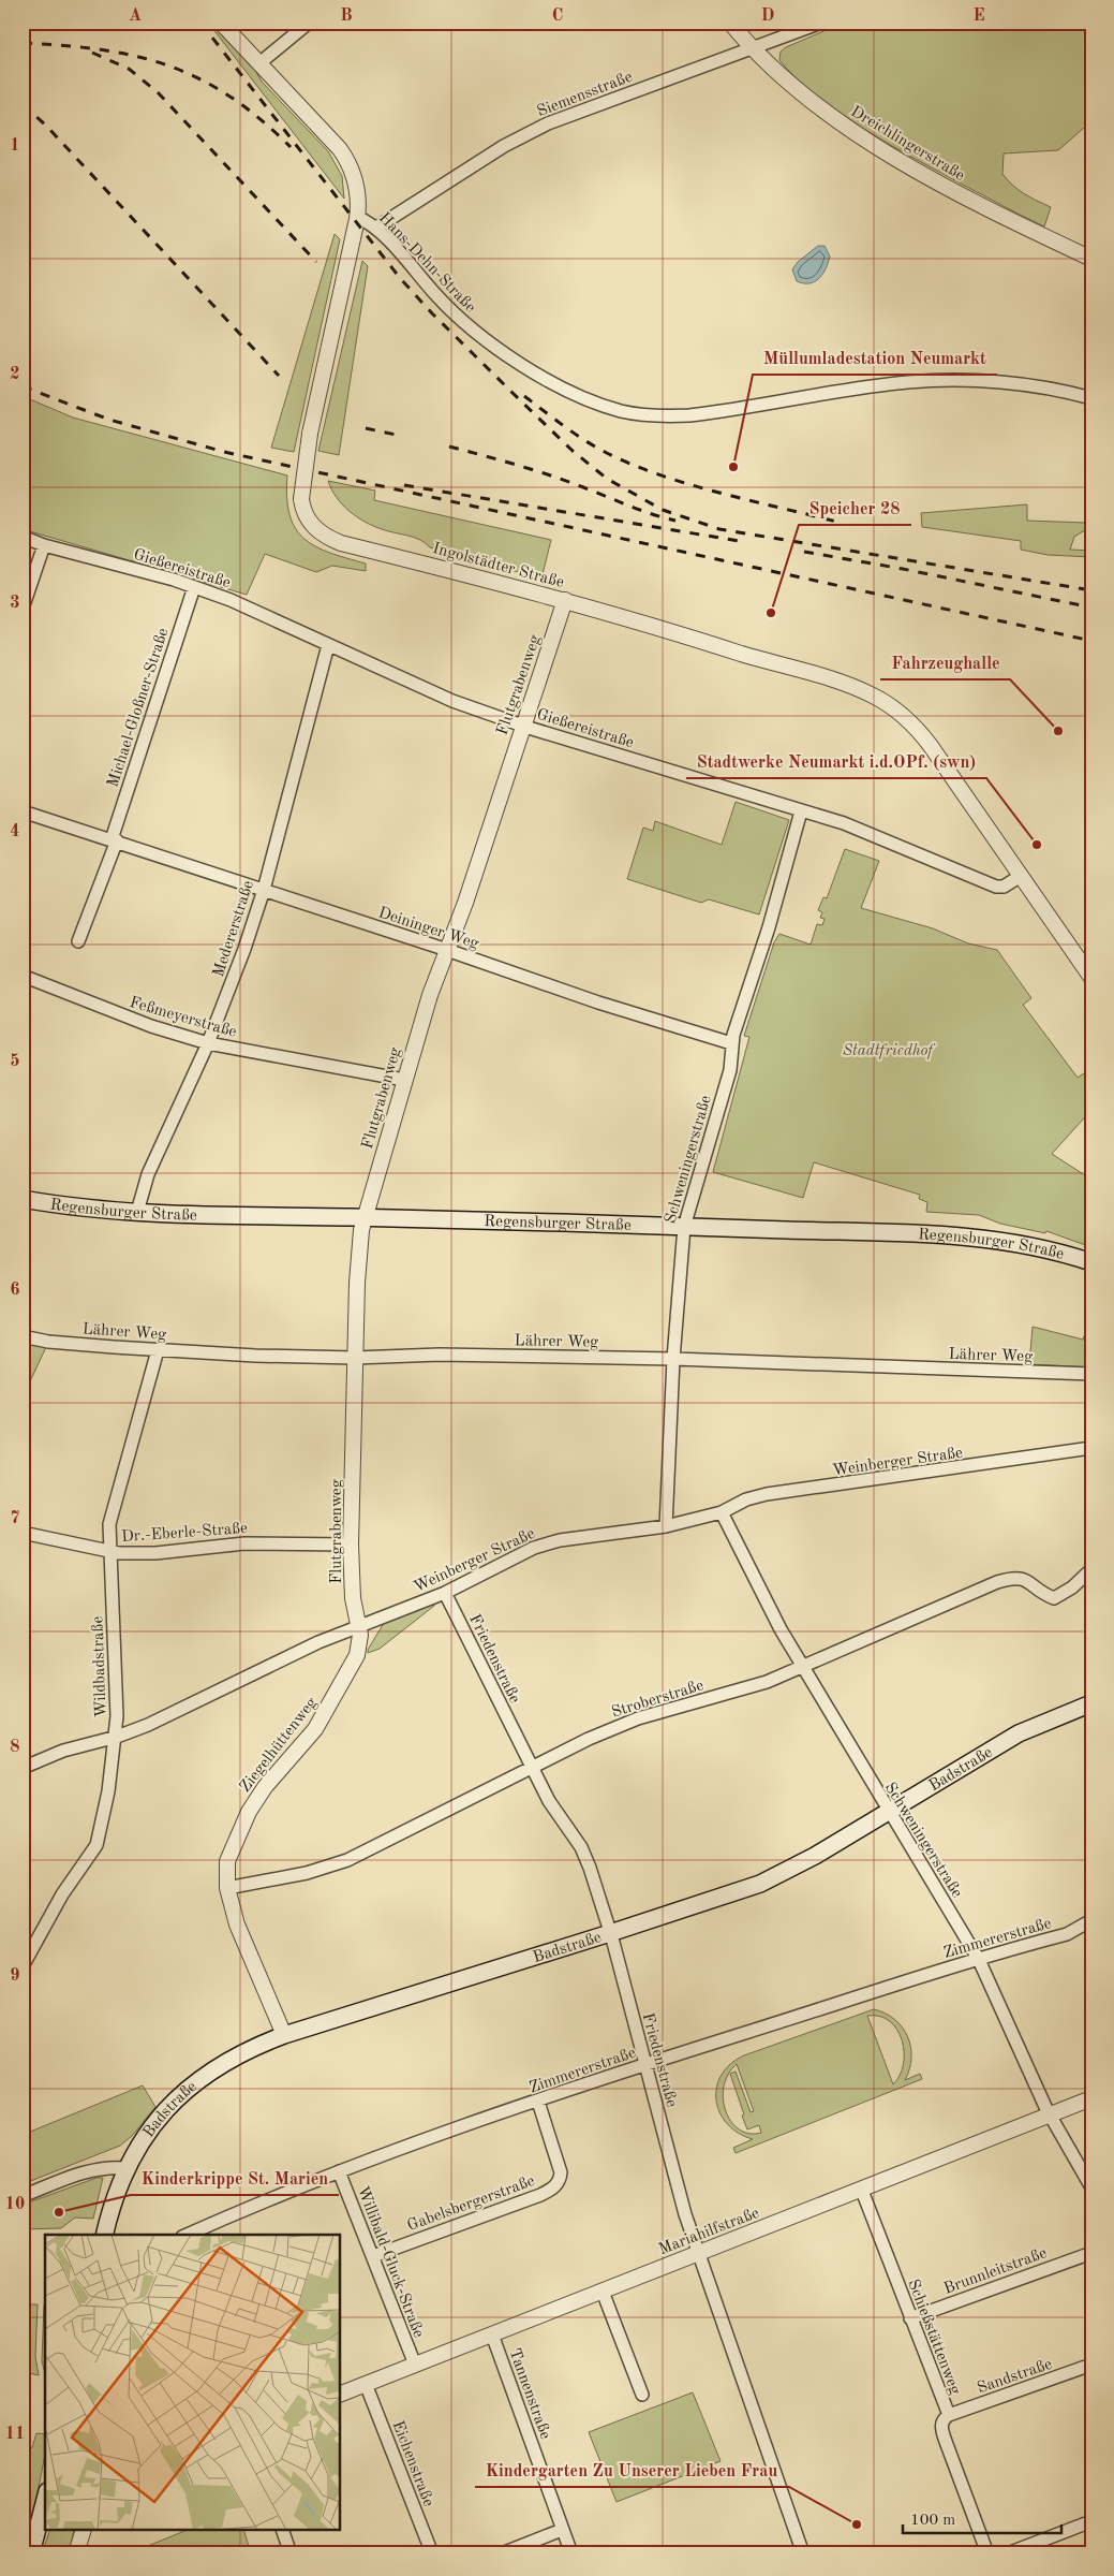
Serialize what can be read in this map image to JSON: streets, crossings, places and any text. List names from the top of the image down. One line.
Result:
{"streets":{"main road":["Regensburger Straße","Badstraße"],"street":["Siemensstraße","Dreichlingerstraße","Hans-Dehn-Straße","Ingolstädter Straße","Gießereistraße","Flutgrabenweg","Michael-Gloßner-Straße","Deininger Weg","Medererstraße","Feßmeyerstraße","Schweningerstraße","Lährer Weg","Weinberger Straße","Dr.-Eberle-Straße","Friedenstraße","Wildbadstraße","Stroberstraße","Ziegelhüttenweg","Zimmererstraße","Gabelsbergerstraße","Mariahilfstraße","Willibald-Gluck-Straße","Brunnleitstraße","Schießstättenweg","Sandstraße","Tannenstraße","Eichenstraße"]},"crossings":[["Siemensstraße","Dreichlingerstraße"],["Siemensstraße","Hans-Dehn-Straße"],["Hans-Dehn-Straße","Ingolstädter Straße"],["Ingolstädter Straße","Gießereistraße"],["Ingolstädter Straße","Flutgrabenweg"],["Gießereistraße","Flutgrabenweg"],["Gießereistraße","Michael-Gloßner-Straße"],["Gießereistraße","Medererstraße"],["Gießereistraße","Schweningerstraße"],["Flutgrabenweg","Deininger Weg"],["Flutgrabenweg","Feßmeyerstraße"],["Flutgrabenweg","Regensburger Straße"],["Flutgrabenweg","Lährer Weg"],["Flutgrabenweg","Weinberger Straße"],["Flutgrabenweg","Dr.-Eberle-Straße"],["Flutgrabenweg","Ziegelhüttenweg"],["Michael-Gloßner-Straße","Deininger Weg"],["Deininger Weg","Medererstraße"],["Deininger Weg","Schweningerstraße"],["Medererstraße","Feßmeyerstraße"],["Medererstraße","Regensburger Straße"],["Schweningerstraße","Regensburger Straße"],["Schweningerstraße","Lährer Weg"],["Schweningerstraße","Weinberger Straße"],["Schweningerstraße","Stroberstraße"],["Schweningerstraße","Badstraße"],["Schweningerstraße","Zimmererstraße"],["Schweningerstraße","Mariahilfstraße"],["Lährer Weg","Wildbadstraße"],["Weinberger Straße","Friedenstraße"],["Weinberger Straße","Wildbadstraße"],["Weinberger Straße","Ziegelhüttenweg"],["Dr.-Eberle-Straße","Wildbadstraße"],["Friedenstraße","Stroberstraße"],["Friedenstraße","Badstraße"],["Friedenstraße","Zimmererstraße"],["Friedenstraße","Mariahilfstraße"],["Stroberstraße","Ziegelhüttenweg"],["Ziegelhüttenweg","Badstraße"],["Zimmererstraße","Gabelsbergerstraße"],["Zimmererstraße","Willibald-Gluck-Straße"],["Gabelsbergerstraße","Willibald-Gluck-Straße"],["Mariahilfstraße","Willibald-Gluck-Straße"],["Mariahilfstraße","Schießstättenweg"],["Mariahilfstraße","Tannenstraße"],["Mariahilfstraße","Eichenstraße"],["Brunnleitstraße","Schießstättenweg"],["Schießstättenweg","Sandstraße"]],"parks":["Stadtfriedhof"],"places":["Müllumladestation Neumarkt","Speicher 28","Fahrzeughalle","Stadtwerke Neumarkt i.d.OPf. (swn)","Kinderkrippe St. Marien","Kindergarten Zu Unserer Lieben Frau"],"scale_bar":"100 m","grid":{"columns":["A","B","C","D","E"],"rows":["1","2","3","4","5","6","7","8","9","10","11"]}}
